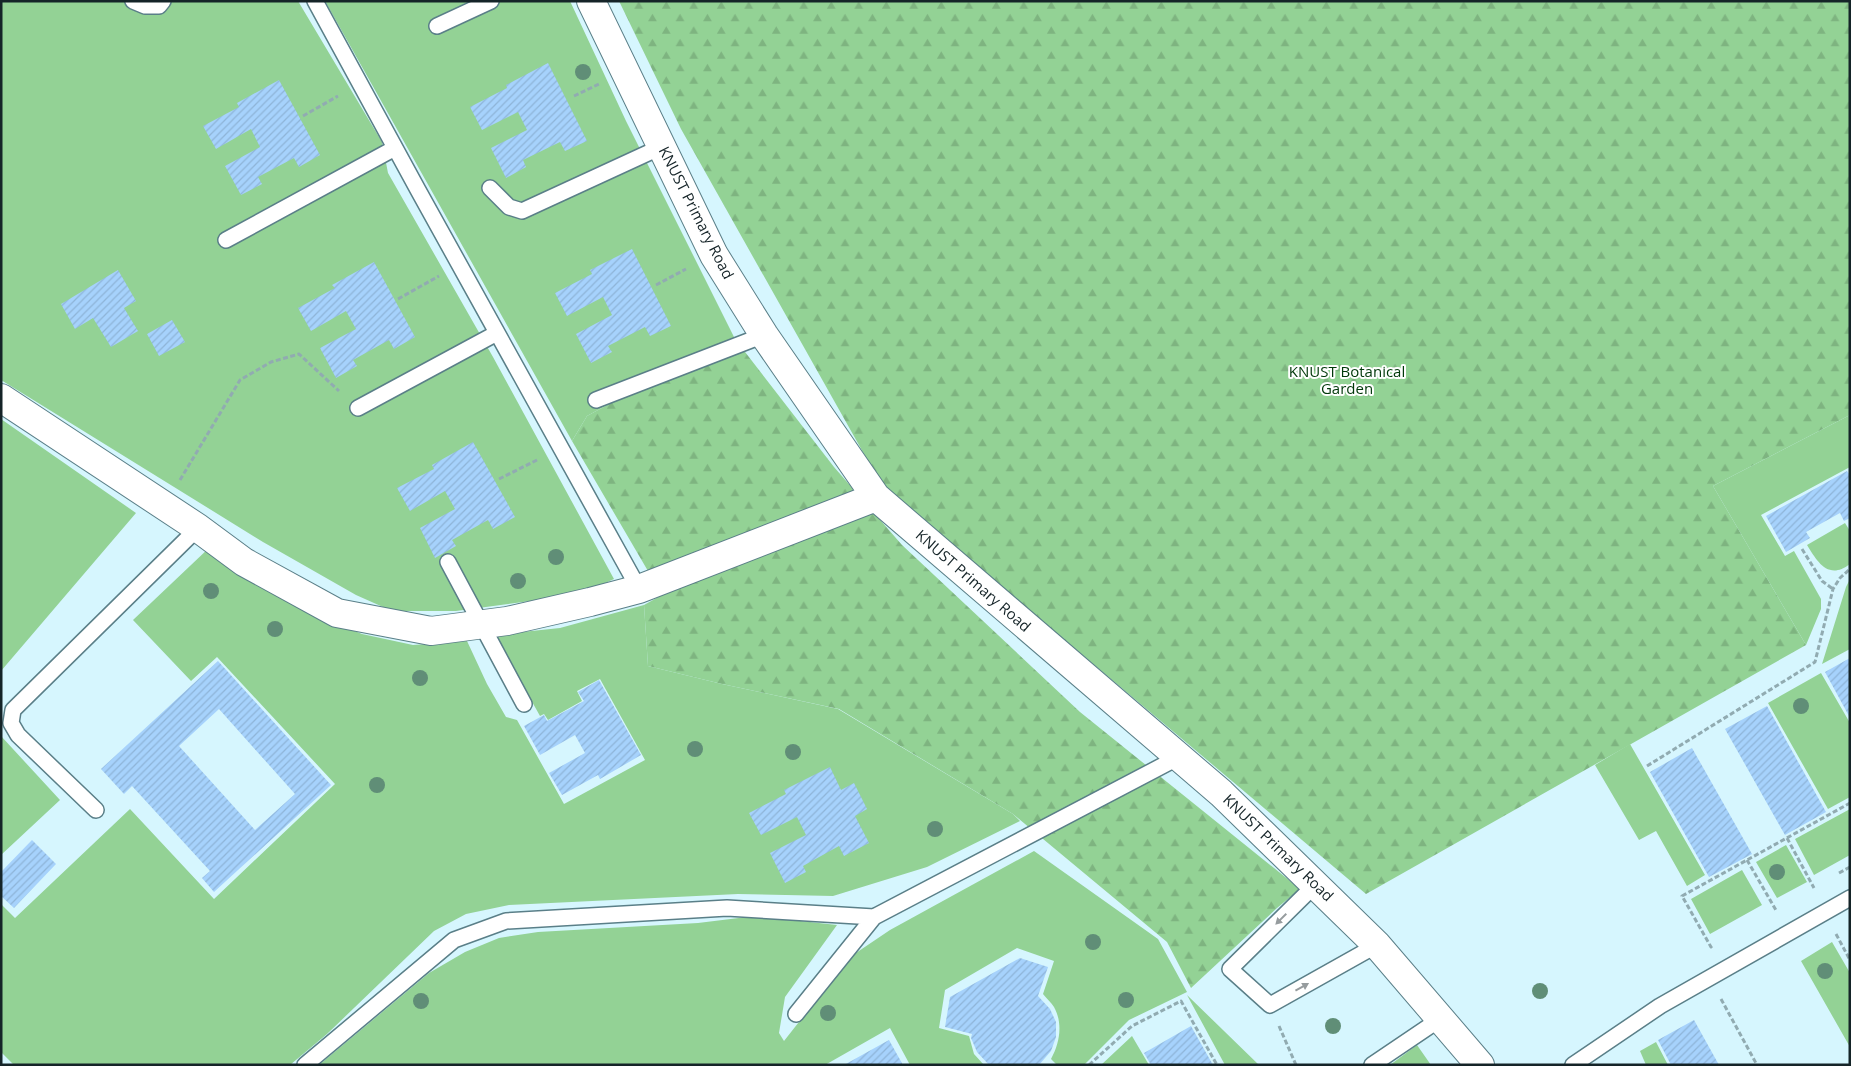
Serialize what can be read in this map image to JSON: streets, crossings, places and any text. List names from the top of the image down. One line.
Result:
{"streets":{"street":["KNUST Primary Road"]},"parks":["KNUST Botanical Garden"]}
